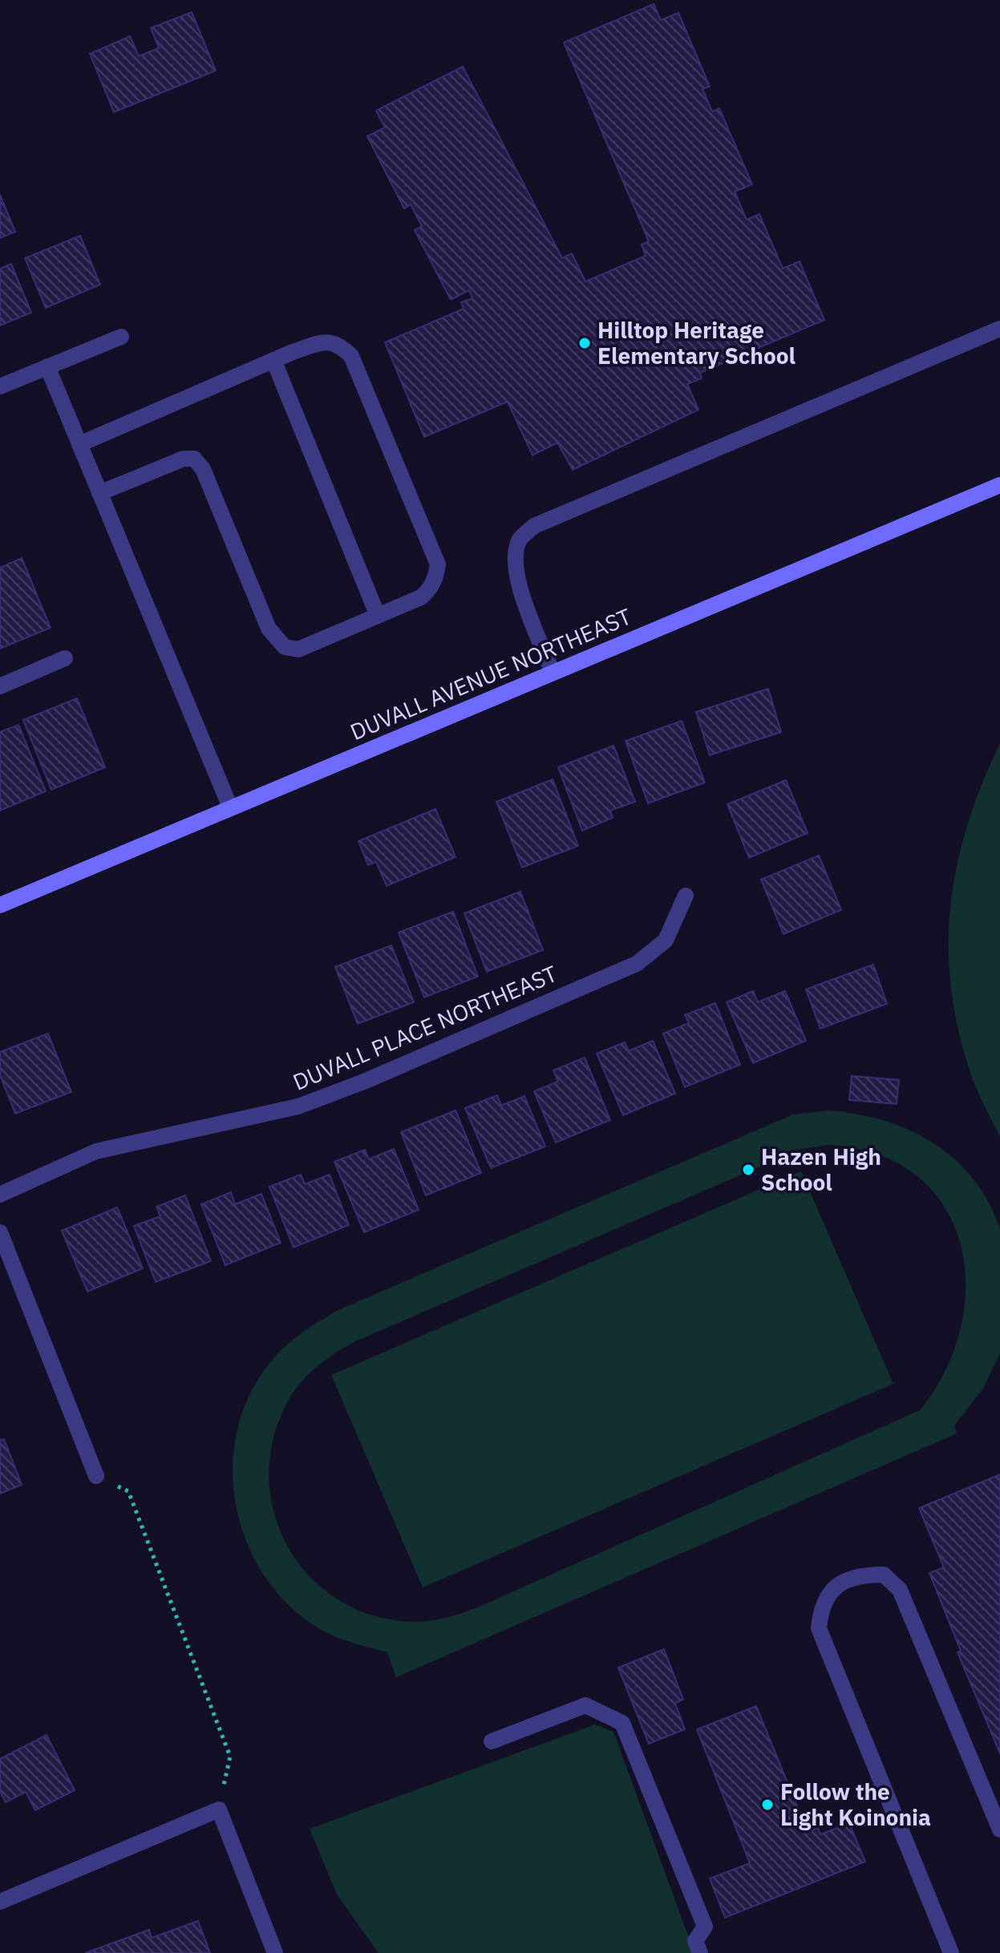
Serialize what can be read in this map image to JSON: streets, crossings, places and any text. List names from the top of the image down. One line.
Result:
{"streets":{"main road":["DUVALL AVENUE NORTHEAST"],"street":["DUVALL PLACE NORTHEAST"]},"places":["Hilltop Heritage Elementary School","Hazen High School","Follow the Light Koinonia"]}
